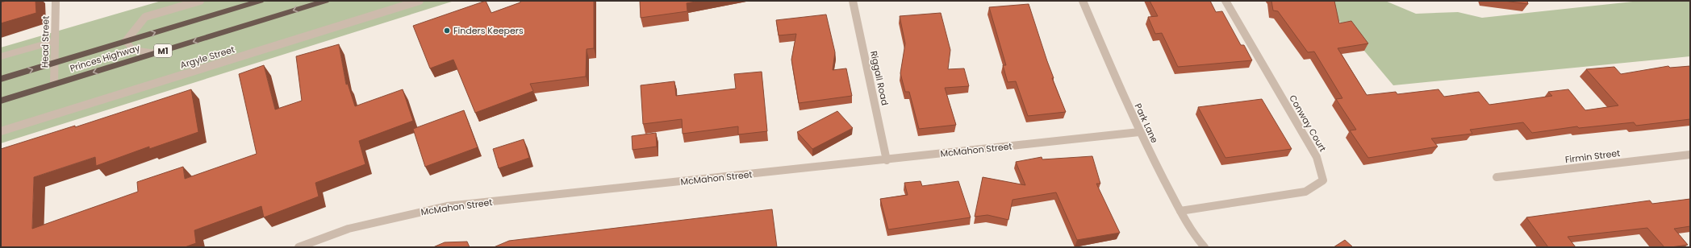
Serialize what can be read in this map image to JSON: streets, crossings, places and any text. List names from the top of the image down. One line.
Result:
{"streets":{"highway":["M1","Princes Highway"],"street":["Head Street","Argyle Street","Riggall Road","Park Lane","Conway Court","McMahon Street","Firmin Street"]},"crossings":[["Head Street","Princes Highway"],["Riggall Road","McMahon Street"],["Park Lane","Conway Court"],["Park Lane","McMahon Street"]],"places":["Finders Keepers"]}
